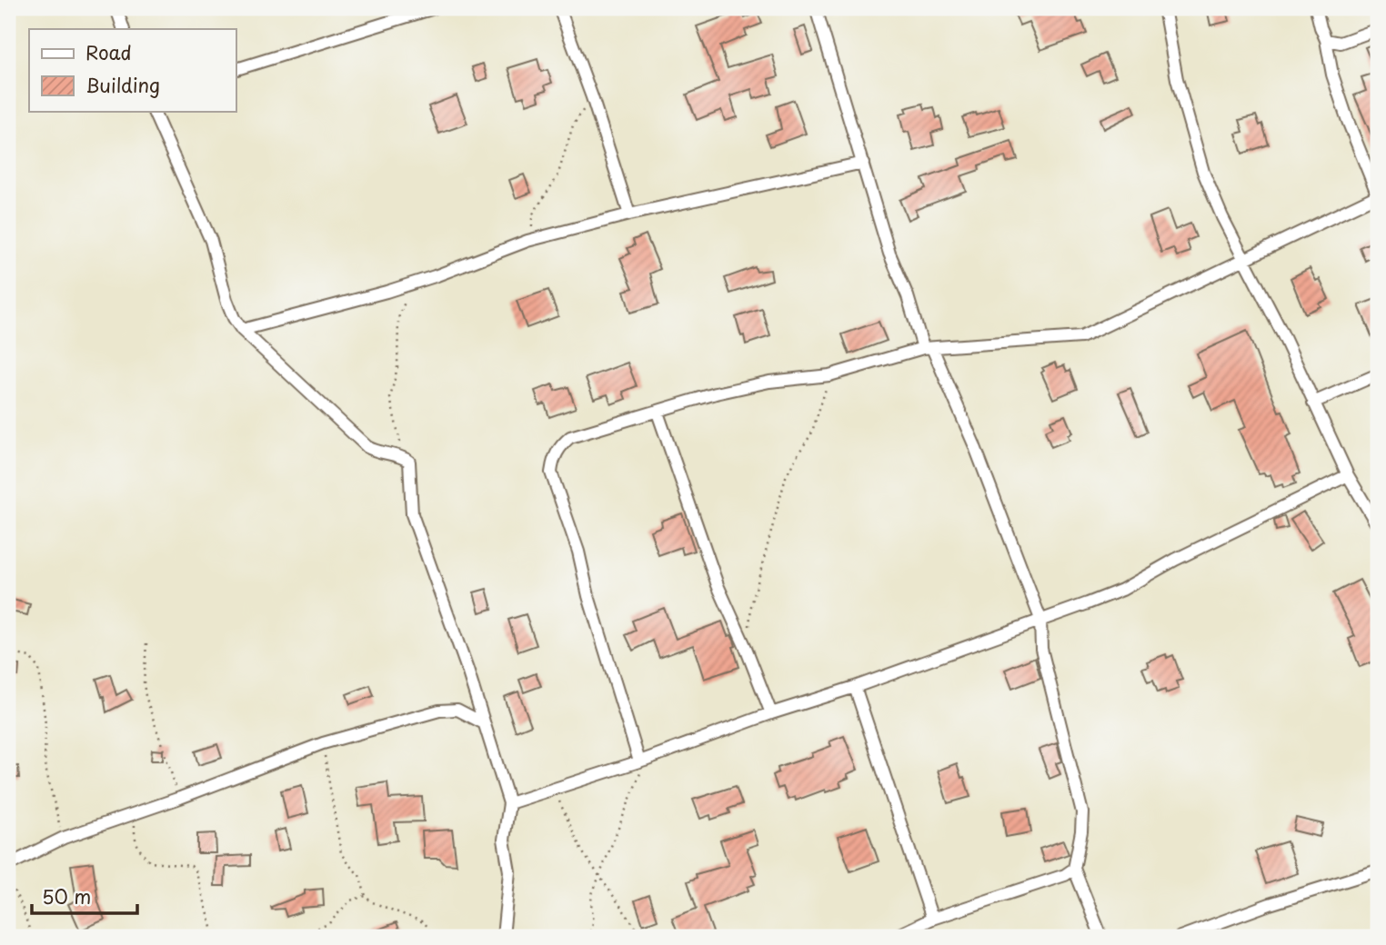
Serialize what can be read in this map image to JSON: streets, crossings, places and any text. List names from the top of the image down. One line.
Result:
{"legend":["Road","Building"],"scale_bar":"50 m"}
